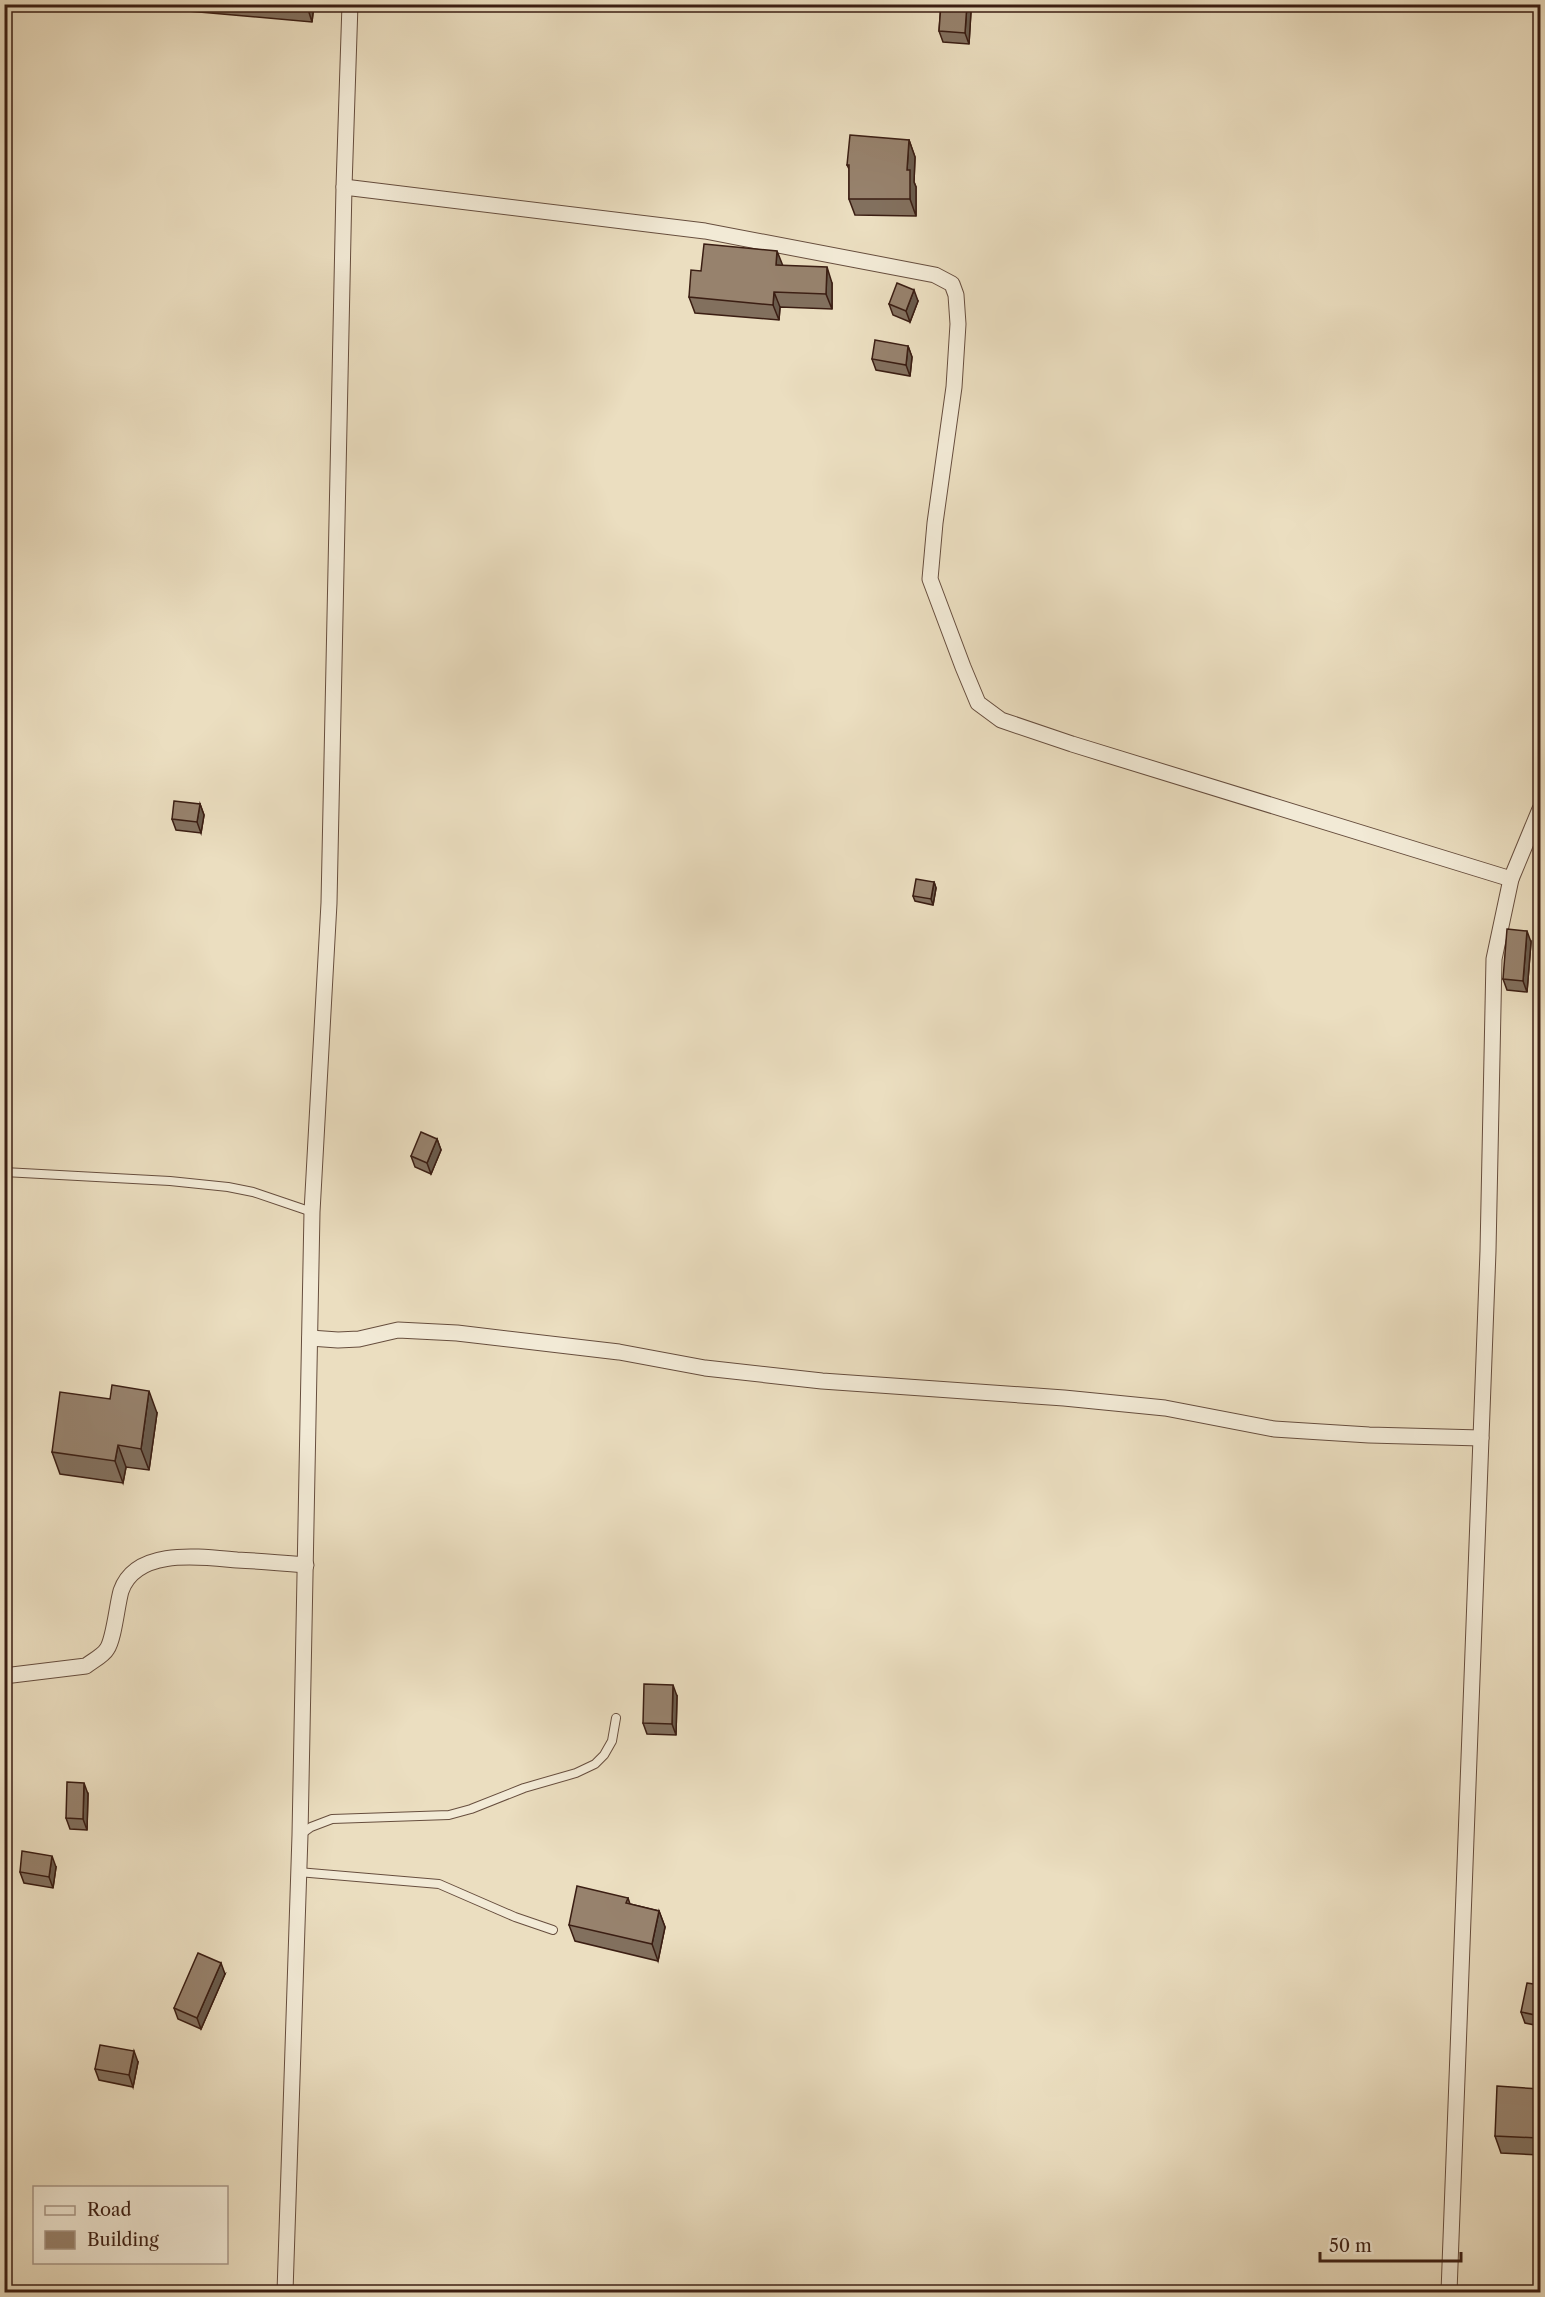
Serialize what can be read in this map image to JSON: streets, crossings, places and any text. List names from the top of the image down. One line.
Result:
{"legend":["Road","Building"],"scale_bar":"50 m"}
